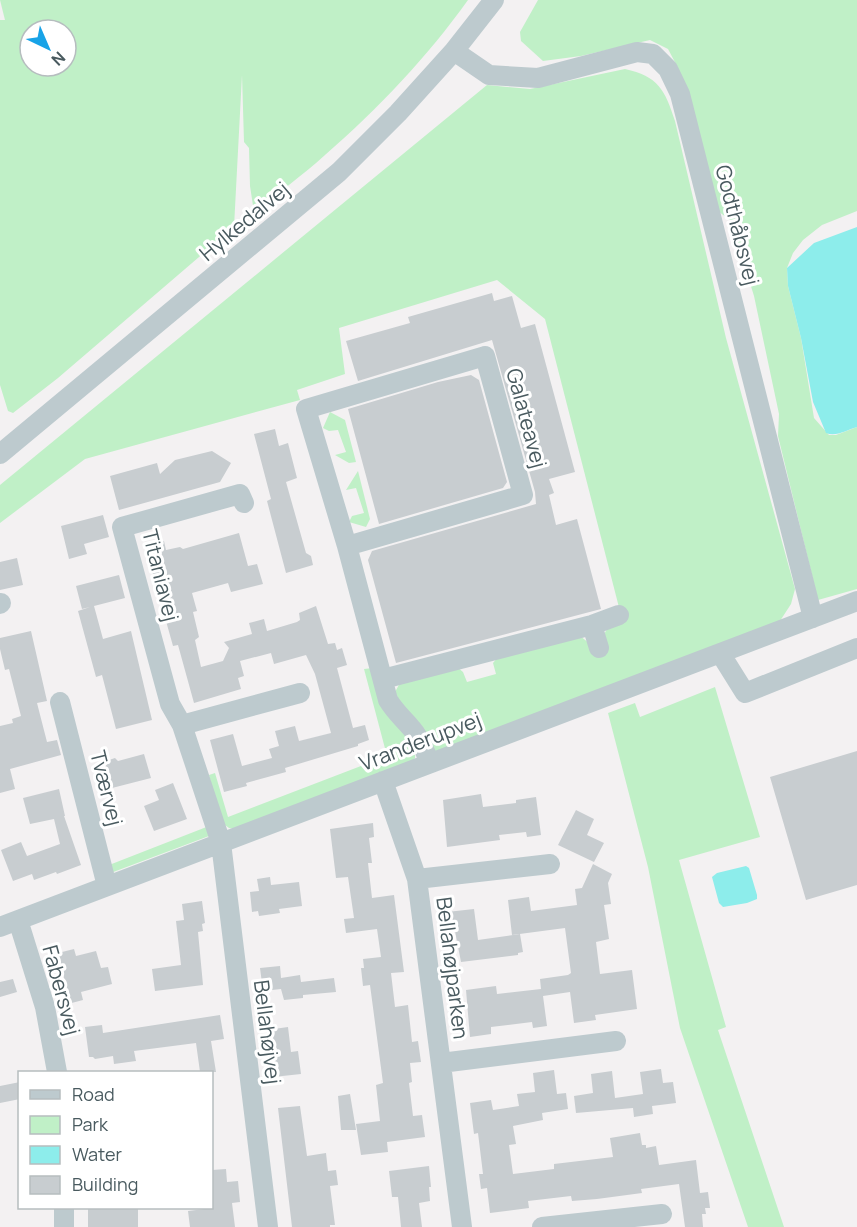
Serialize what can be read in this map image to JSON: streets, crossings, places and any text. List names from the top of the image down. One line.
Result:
{"streets":{"street":["Hylkedalvej","Godthåbsvej","Galateavej","Titaniavej","Vranderupvej","Tværvej","Bellahøjparken","Fabersvej","Bellahøjvej"]},"crossings":[["Hylkedalvej","Godthåbsvej"],["Godthåbsvej","Vranderupvej"],["Galateavej","Vranderupvej"],["Titaniavej","Vranderupvej"],["Titaniavej","Bellahøjvej"],["Vranderupvej","Tværvej"],["Vranderupvej","Bellahøjparken"],["Vranderupvej","Fabersvej"],["Vranderupvej","Bellahøjvej"]],"legend":["Road","Park","Water","Building"],"north":"bottom right"}
